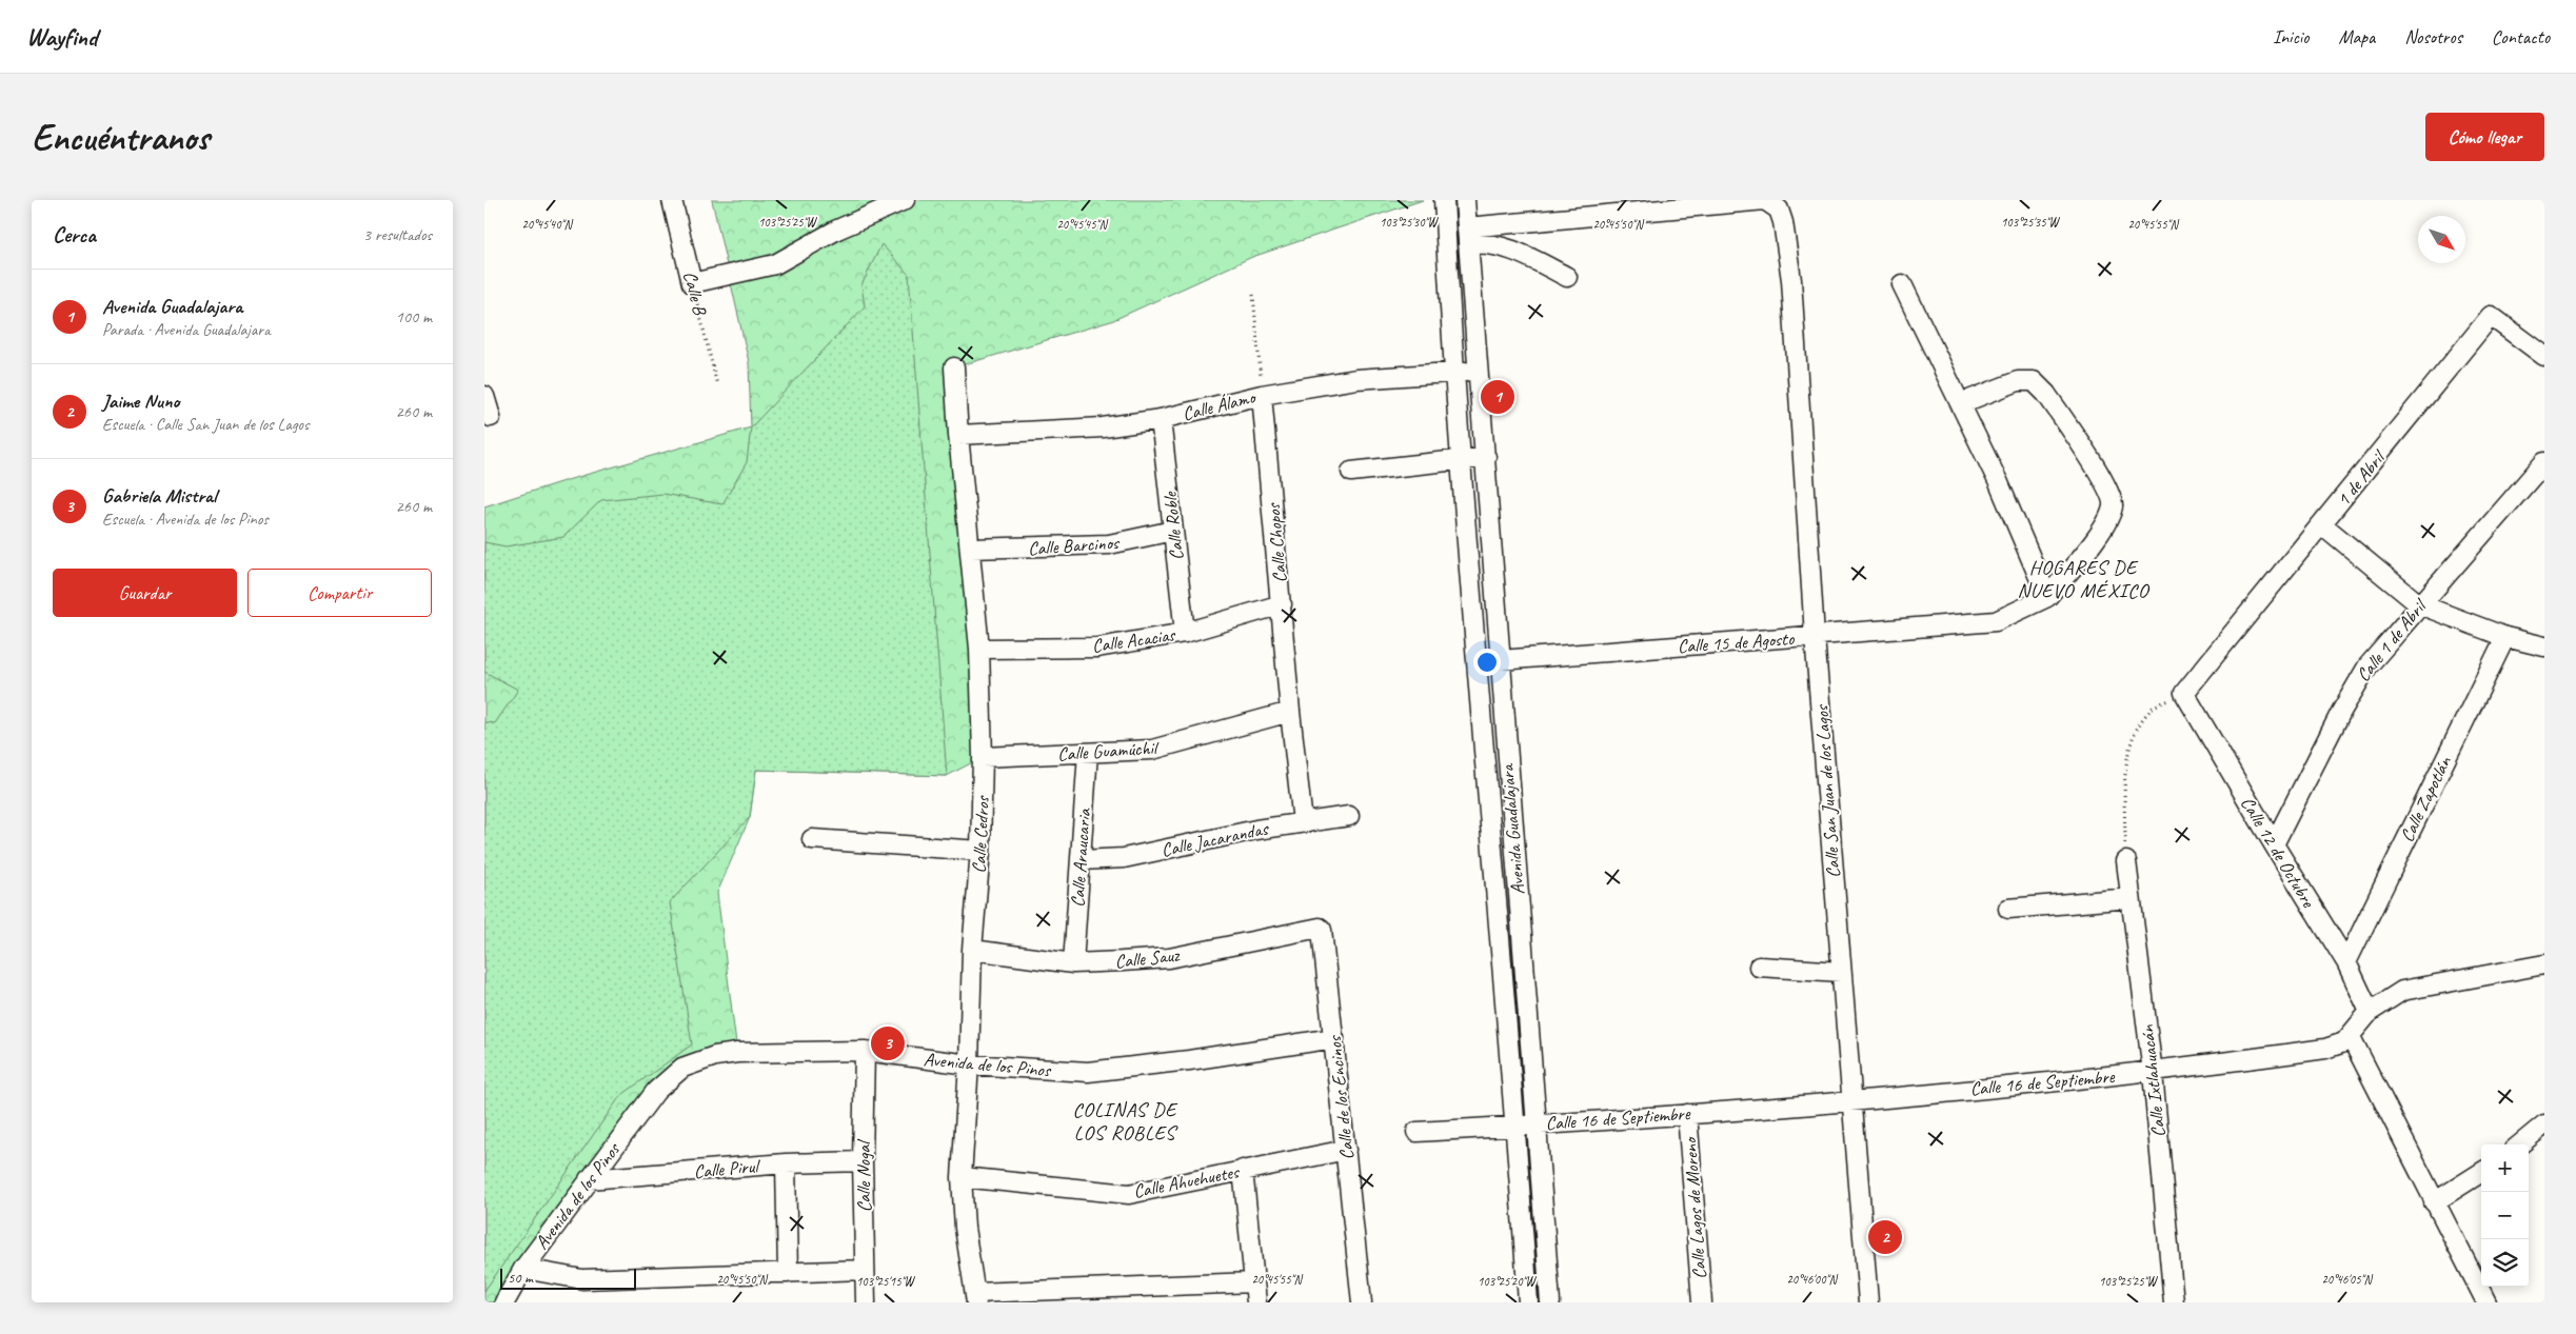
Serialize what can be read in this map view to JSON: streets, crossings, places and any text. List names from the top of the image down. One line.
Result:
{"streets":{"street":["Calle B","Calle Álamo","1 de Abril","Calle Roble","Calle Chopos","Calle Barcinos","Calle Acacias","Calle 1 de Abril","Calle 15 de Agosto","Calle Guamúchil","Calle San Juan de los Lagos","Calle Zapotlán","Avenida Guadalajara","Calle Cedros","Calle Jacarandas","Calle 12 de Octubre","Calle Araucaria","Calle Sauz","Avenida de los Pinos","Calle Ixtlahuacán","Calle 16 de Septiembre","Calle de los Encinos","Calle Pirul","Calle Nogal","Calle Ahuehuetes","Calle Lagos de Moreno"]},"crossings":[["Calle Álamo","Calle Roble"],["Calle Álamo","Calle Chopos"],["Calle Álamo","Avenida Guadalajara"],["Calle Álamo","Calle Cedros"],["1 de Abril","Calle 12 de Octubre"],["Calle Roble","Calle Barcinos"],["Calle Roble","Calle Acacias"],["Calle Chopos","Calle Acacias"],["Calle Chopos","Calle Guamúchil"],["Calle Chopos","Calle Jacarandas"],["Calle Barcinos","Calle Cedros"],["Calle Acacias","Calle Cedros"],["Calle 1 de Abril","Calle 12 de Octubre"],["Calle 15 de Agosto","Calle San Juan de los Lagos"],["Calle 15 de Agosto","Avenida Guadalajara"],["Calle Guamúchil","Calle Cedros"],["Calle Guamúchil","Calle Araucaria"],["Calle San Juan de los Lagos","Calle 16 de Septiembre"],["Calle Zapotlán","Calle 12 de Octubre"],["Avenida Guadalajara","Calle 16 de Septiembre"],["Calle Cedros","Calle Sauz"],["Calle Cedros","Avenida de los Pinos"],["Calle Cedros","Calle Ahuehuetes"],["Calle Jacarandas","Calle Araucaria"],["Calle Araucaria","Calle Sauz"],["Calle Sauz","Calle de los Encinos"],["Avenida de los Pinos","Calle de los Encinos"],["Avenida de los Pinos","Calle Pirul"],["Avenida de los Pinos","Calle Nogal"],["Calle Ixtlahuacán","Calle 16 de Septiembre"],["Calle 16 de Septiembre","Calle Lagos de Moreno"],["Calle de los Encinos","Calle Ahuehuetes"],["Calle Pirul","Calle Nogal"]],"districts":["HOGARES DE NUEVO MÉXICO","COLINAS DE LOS ROBLES"],"scale_bar":"50 m","north":"bottom right","page":{"header":"Wayfind","nav":["Inicio","Mapa","Nosotros","Contacto"],"buttons":["Cómo llegar",["Guardar","Compartir"]],"title":"Encuéntranos","heading":["Cerca","3 resultados"],"list":[{"mark":"1","name":"Avenida Guadalajara","note":"Parada · Avenida Guadalajara","value":"100 m"},{"mark":"2","name":"Jaime Nuno","note":"Escuela · Calle San Juan de los Lagos","value":"260 m"},{"mark":"3","name":"Gabriela Mistral","note":"Escuela · Avenida de los Pinos","value":"260 m"}],"pins":["1","3","2"],"map_buttons":["+","−"],"scale":"50 m"},"coordinates":["103°25'25\"W","103°25'30\"W","103°25'35\"W","20°45'40\"N","20°45'45\"N","20°45'50\"N","20°45'55\"N","20°46'00\"N","20°46'05\"N","103°25'15\"W","103°25'20\"W"]}
